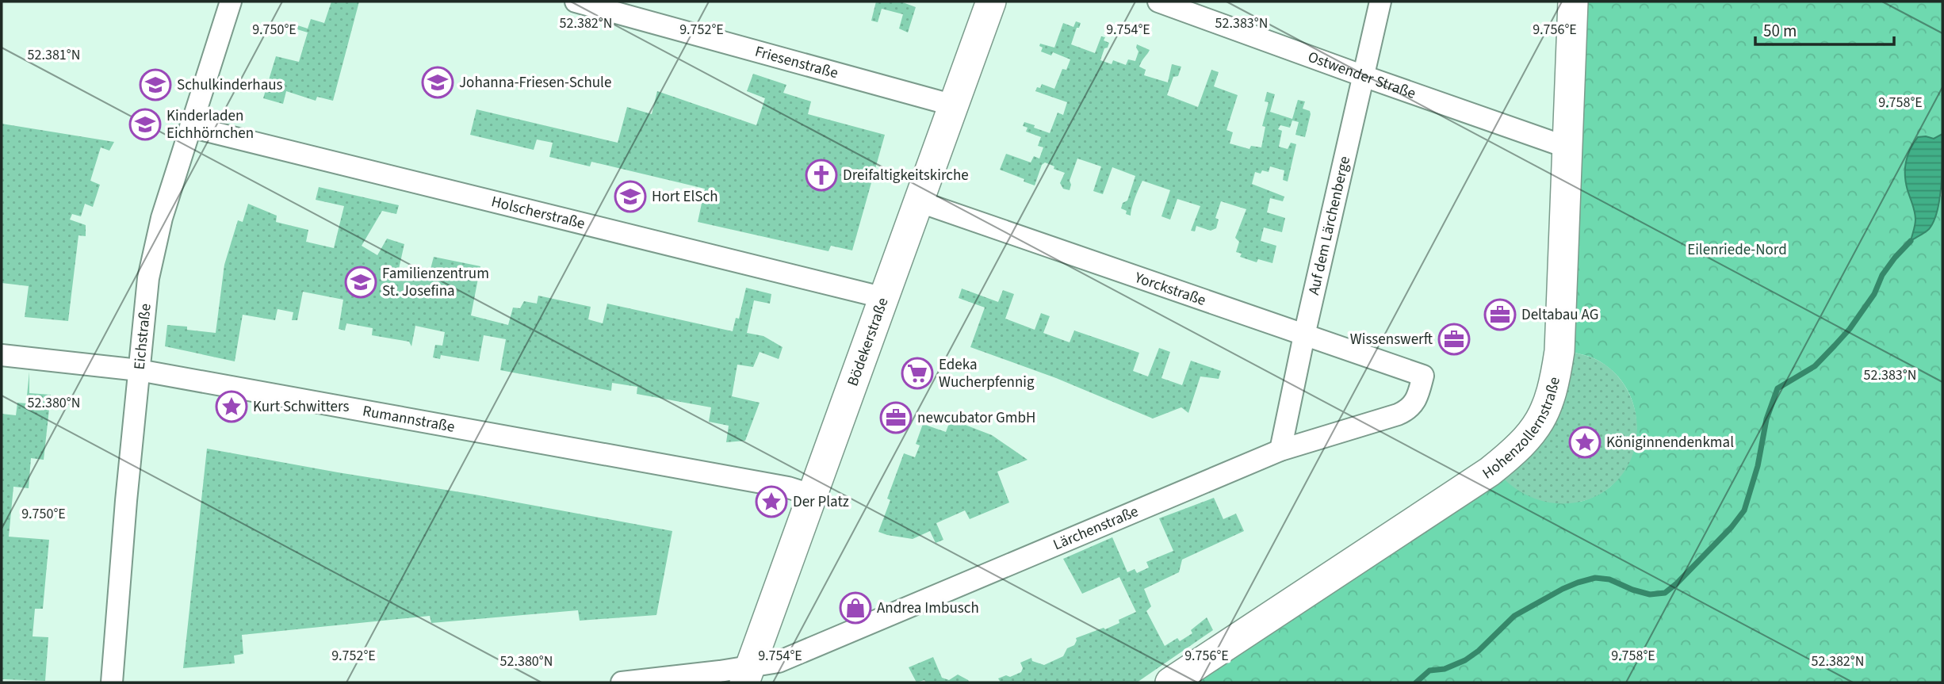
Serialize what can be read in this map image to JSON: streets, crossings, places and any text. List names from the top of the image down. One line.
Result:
{"streets":{"street":["Friesenstraße","Ostwender Straße","Holscherstraße","Auf dem Lärchenberge","Yorckstraße","Eichstraße","Bödekerstraße","Rumannstraße","Hohenzollernstraße","Lärchenstraße"]},"crossings":[["Friesenstraße","Bödekerstraße"],["Ostwender Straße","Auf dem Lärchenberge"],["Ostwender Straße","Hohenzollernstraße"],["Holscherstraße","Eichstraße"],["Holscherstraße","Bödekerstraße"],["Auf dem Lärchenberge","Yorckstraße"],["Auf dem Lärchenberge","Lärchenstraße"],["Yorckstraße","Bödekerstraße"],["Yorckstraße","Lärchenstraße"],["Eichstraße","Rumannstraße"],["Bödekerstraße","Rumannstraße"],["Bödekerstraße","Lärchenstraße"]],"parks":["Eilenriede-Nord"],"places":{"school or university":["Johanna-Friesen-Schule","Schulkinderhaus","Kinderladen Eichhörnchen","Hort ElSch","Familienzentrum St. Josefina"],"church":["Dreifaltigkeitskirche"],"office":["Deltabau AG","Wissenswerft","newcubator GmbH"],"supermarket":["Edeka Wucherpfennig"],"place":["Kurt Schwitters","Königinnendenkmal","Der Platz"],"shop":["Andrea Imbusch"]},"scale_bar":"50 m","coordinates":["52.382°N","52.383°N","9.750°E","9.752°E","9.754°E","9.756°E","52.381°N","9.758°E","52.380°N"]}
